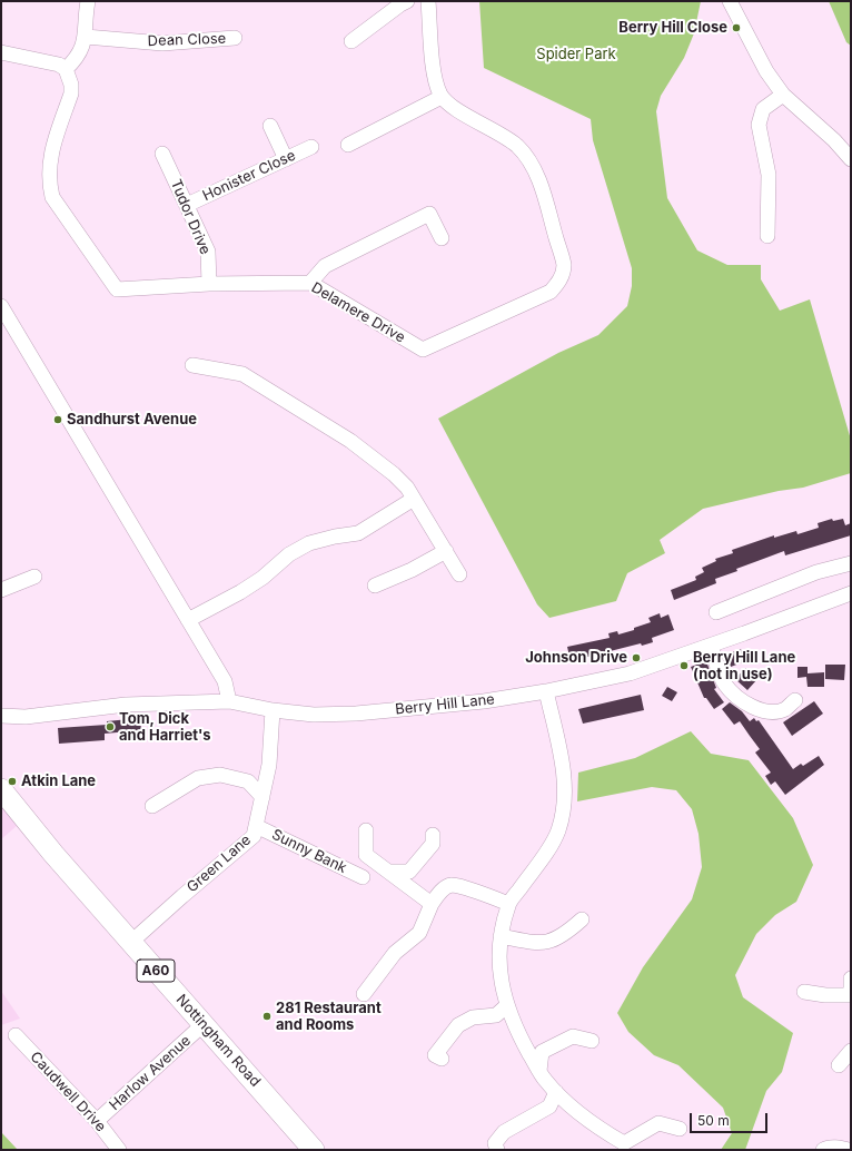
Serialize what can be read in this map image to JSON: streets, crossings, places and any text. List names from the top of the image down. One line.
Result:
{"streets":{"highway":["A60","Nottingham Road"],"street":["Dean Close","Honister Close","Tudor Drive","Delamere Drive","Berry Hill Lane","Sunny Bank","Green Lane","Harlow Avenue","Caudwell Drive"]},"crossings":[["Honister Close","Tudor Drive"],["Tudor Drive","Delamere Drive"],["Berry Hill Lane","Green Lane"],["Sunny Bank","Green Lane"],["Green Lane","Nottingham Road"],["Nottingham Road","Harlow Avenue"],["Harlow Avenue","Caudwell Drive"]],"parks":["Spider Park"],"places":["Berry Hill Close","Sandhurst Avenue","Johnson Drive","Berry Hill Lane (not in use)","Tom, Dick and Harriet's","Atkin Lane","281 Restaurant and Rooms"],"scale_bar":"50 m"}
